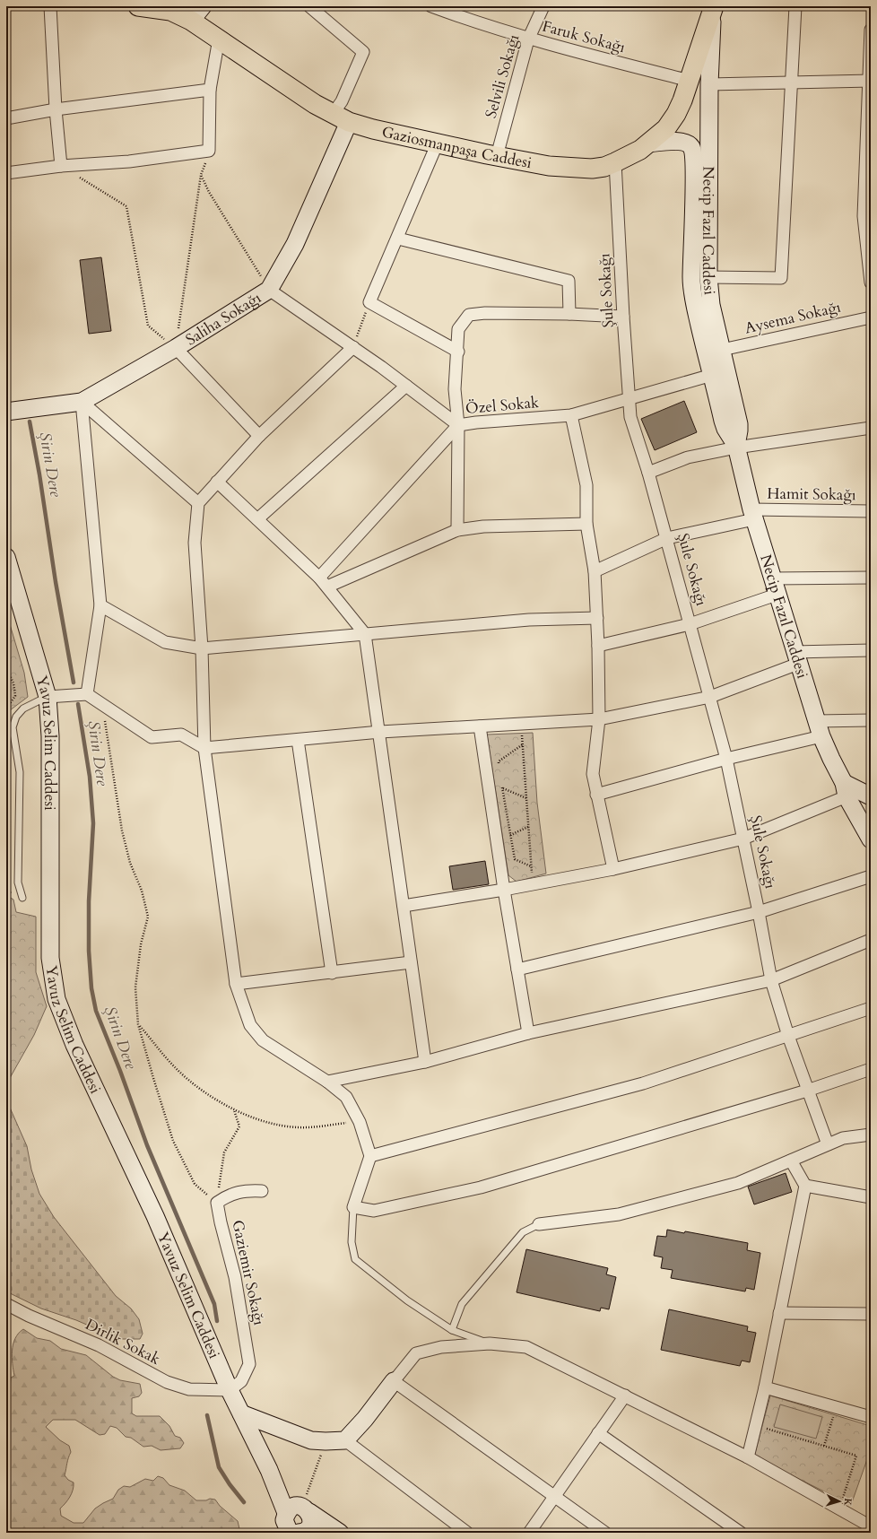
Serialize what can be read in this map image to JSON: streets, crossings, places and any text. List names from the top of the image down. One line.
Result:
{"streets":{"main road":["Gaziosmanpaşa Caddesi","Necip Fazıl Caddesi","Saliha Sokağı","Yavuz Selim Caddesi"],"street":["Faruk Sokağı","Selvili Sokağı","Şule Sokağı","Aysema Sokağı","Özel Sokak","Hamit Sokağı","Gaziemir Sokağı","Dirlik Sokak"]},"crossings":[["Faruk Sokağı","Selvili Sokağı"],["Faruk Sokağı","Gaziosmanpaşa Caddesi"],["Selvili Sokağı","Gaziosmanpaşa Caddesi"],["Gaziosmanpaşa Caddesi","Necip Fazıl Caddesi"],["Gaziosmanpaşa Caddesi","Şule Sokağı"],["Gaziosmanpaşa Caddesi","Saliha Sokağı"],["Necip Fazıl Caddesi","Aysema Sokağı"],["Necip Fazıl Caddesi","Özel Sokak"],["Necip Fazıl Caddesi","Hamit Sokağı"],["Şule Sokağı","Özel Sokak"],["Şule Sokağı","Hamit Sokağı"],["Saliha Sokağı","Özel Sokak"],["Yavuz Selim Caddesi","Gaziemir Sokağı"],["Yavuz Selim Caddesi","Dirlik Sokak"],["Gaziemir Sokağı","Dirlik Sokak"]],"water":["Şirin Dere"],"north":"right"}
